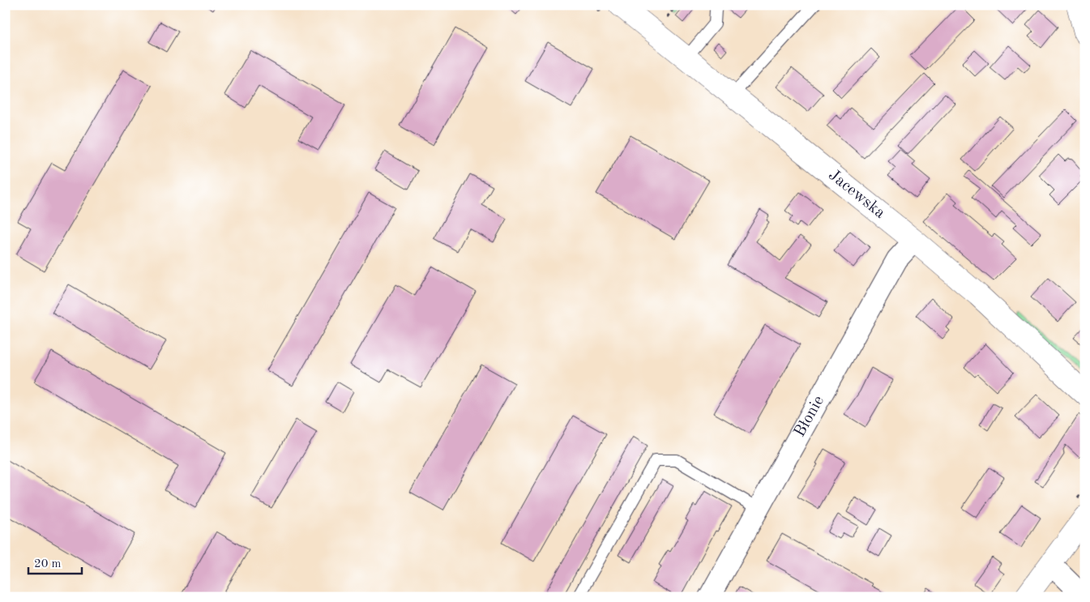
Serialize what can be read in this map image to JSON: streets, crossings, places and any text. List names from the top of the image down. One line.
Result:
{"streets":{"street":["Jacewska","Błonie"]},"crossings":[["Jacewska","Błonie"]],"scale_bar":"20 m"}
